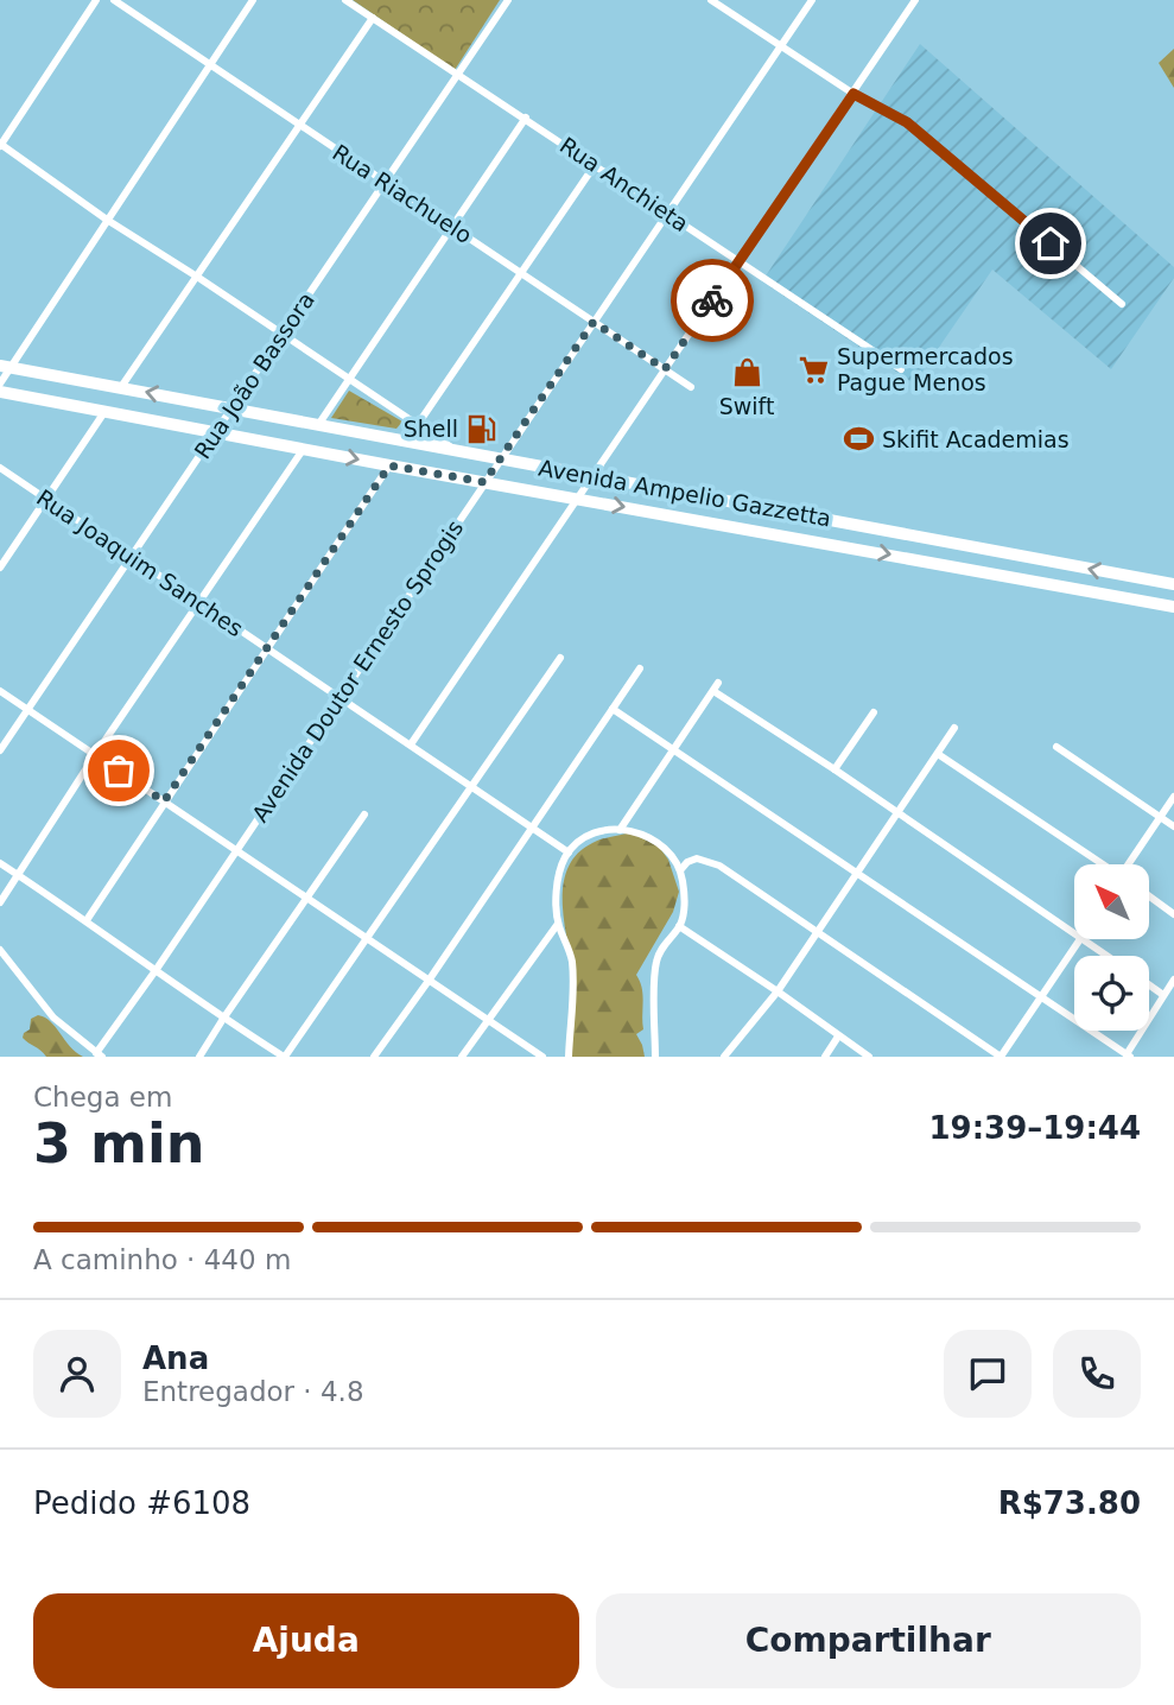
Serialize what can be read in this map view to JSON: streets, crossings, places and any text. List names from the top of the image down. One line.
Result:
{"streets":{"main road":["Avenida Ampelio Gazzetta"],"street":["Rua Anchieta","Rua Riachuelo","Rua João Bassora","Rua Joaquim Sanches","Avenida Doutor Ernesto Sprogis"]},"crossings":[["Rua Anchieta","Rua João Bassora"],["Rua Anchieta","Avenida Doutor Ernesto Sprogis"],["Rua Riachuelo","Rua João Bassora"],["Rua Riachuelo","Avenida Doutor Ernesto Sprogis"],["Rua João Bassora","Avenida Ampelio Gazzetta"],["Rua João Bassora","Rua Joaquim Sanches"],["Avenida Ampelio Gazzetta","Avenida Doutor Ernesto Sprogis"],["Rua Joaquim Sanches","Avenida Doutor Ernesto Sprogis"]],"places":{"supermarket":["Supermercados Pague Menos"],"shop":["Swift"],"fuel station":["Shell"],"sports":["Skifit Academias"]},"north":"top left","page":{"heading":["3 min","Chega em","19:39–19:44"],"panel":["Ana","Entregador · 4.8","Pedido #6108","R$73.80"],"bar":"A caminho · 440 m","buttons":["Ajuda","Compartilhar"]}}
